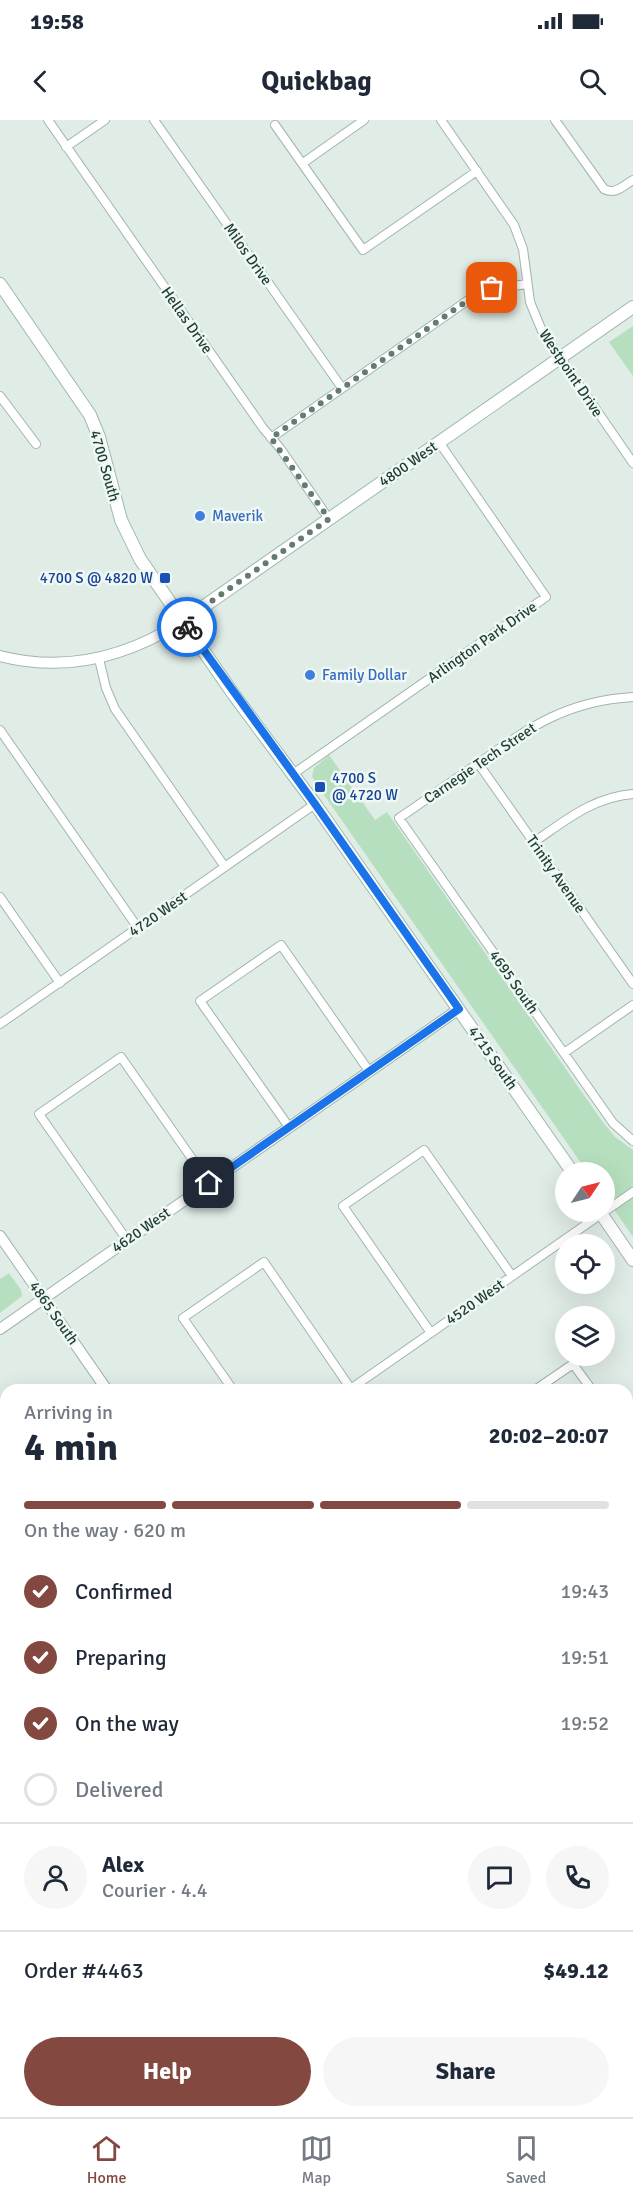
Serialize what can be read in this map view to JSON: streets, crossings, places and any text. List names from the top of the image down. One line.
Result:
{"streets":{"main road":["4800 West","4700 South","4715 South"],"street":["Milos Drive","Hellas Drive","Westpoint Drive","Arlington Park Drive","Carnegie Tech Street","Trinity Avenue","4720 West","4695 South","4620 West","4520 West","4865 South"]},"crossings":[["Hellas Drive","4800 West"],["Westpoint Drive","4800 West"],["4800 West","4700 South"],["4800 West","Arlington Park Drive"],["4800 West","4715 South"],["4700 South","4715 South"],["Arlington Park Drive","4715 South"],["Carnegie Tech Street","Trinity Avenue"],["Carnegie Tech Street","4695 South"],["4720 West","4715 South"],["4715 South","4620 West"],["4620 West","4865 South"]],"places":{"other":["Maverik","Family Dollar"],"transit":["4700 S @ 4820 W","4700 S @ 4720 W"]},"north":"top right","page":{"status":"19:58","header":"Quickbag","heading":["4 min","Arriving in","20:02–20:07"],"panel":["Alex","Courier · 4.4","Order #4463","$49.12"],"bar":"On the way · 620 m","list":[["Confirmed","19:43"],["Preparing","19:51"],["On the way","19:52"],"Delivered"],"buttons":["Help","Share"],"tabs":["Home","Map","Saved"]}}
